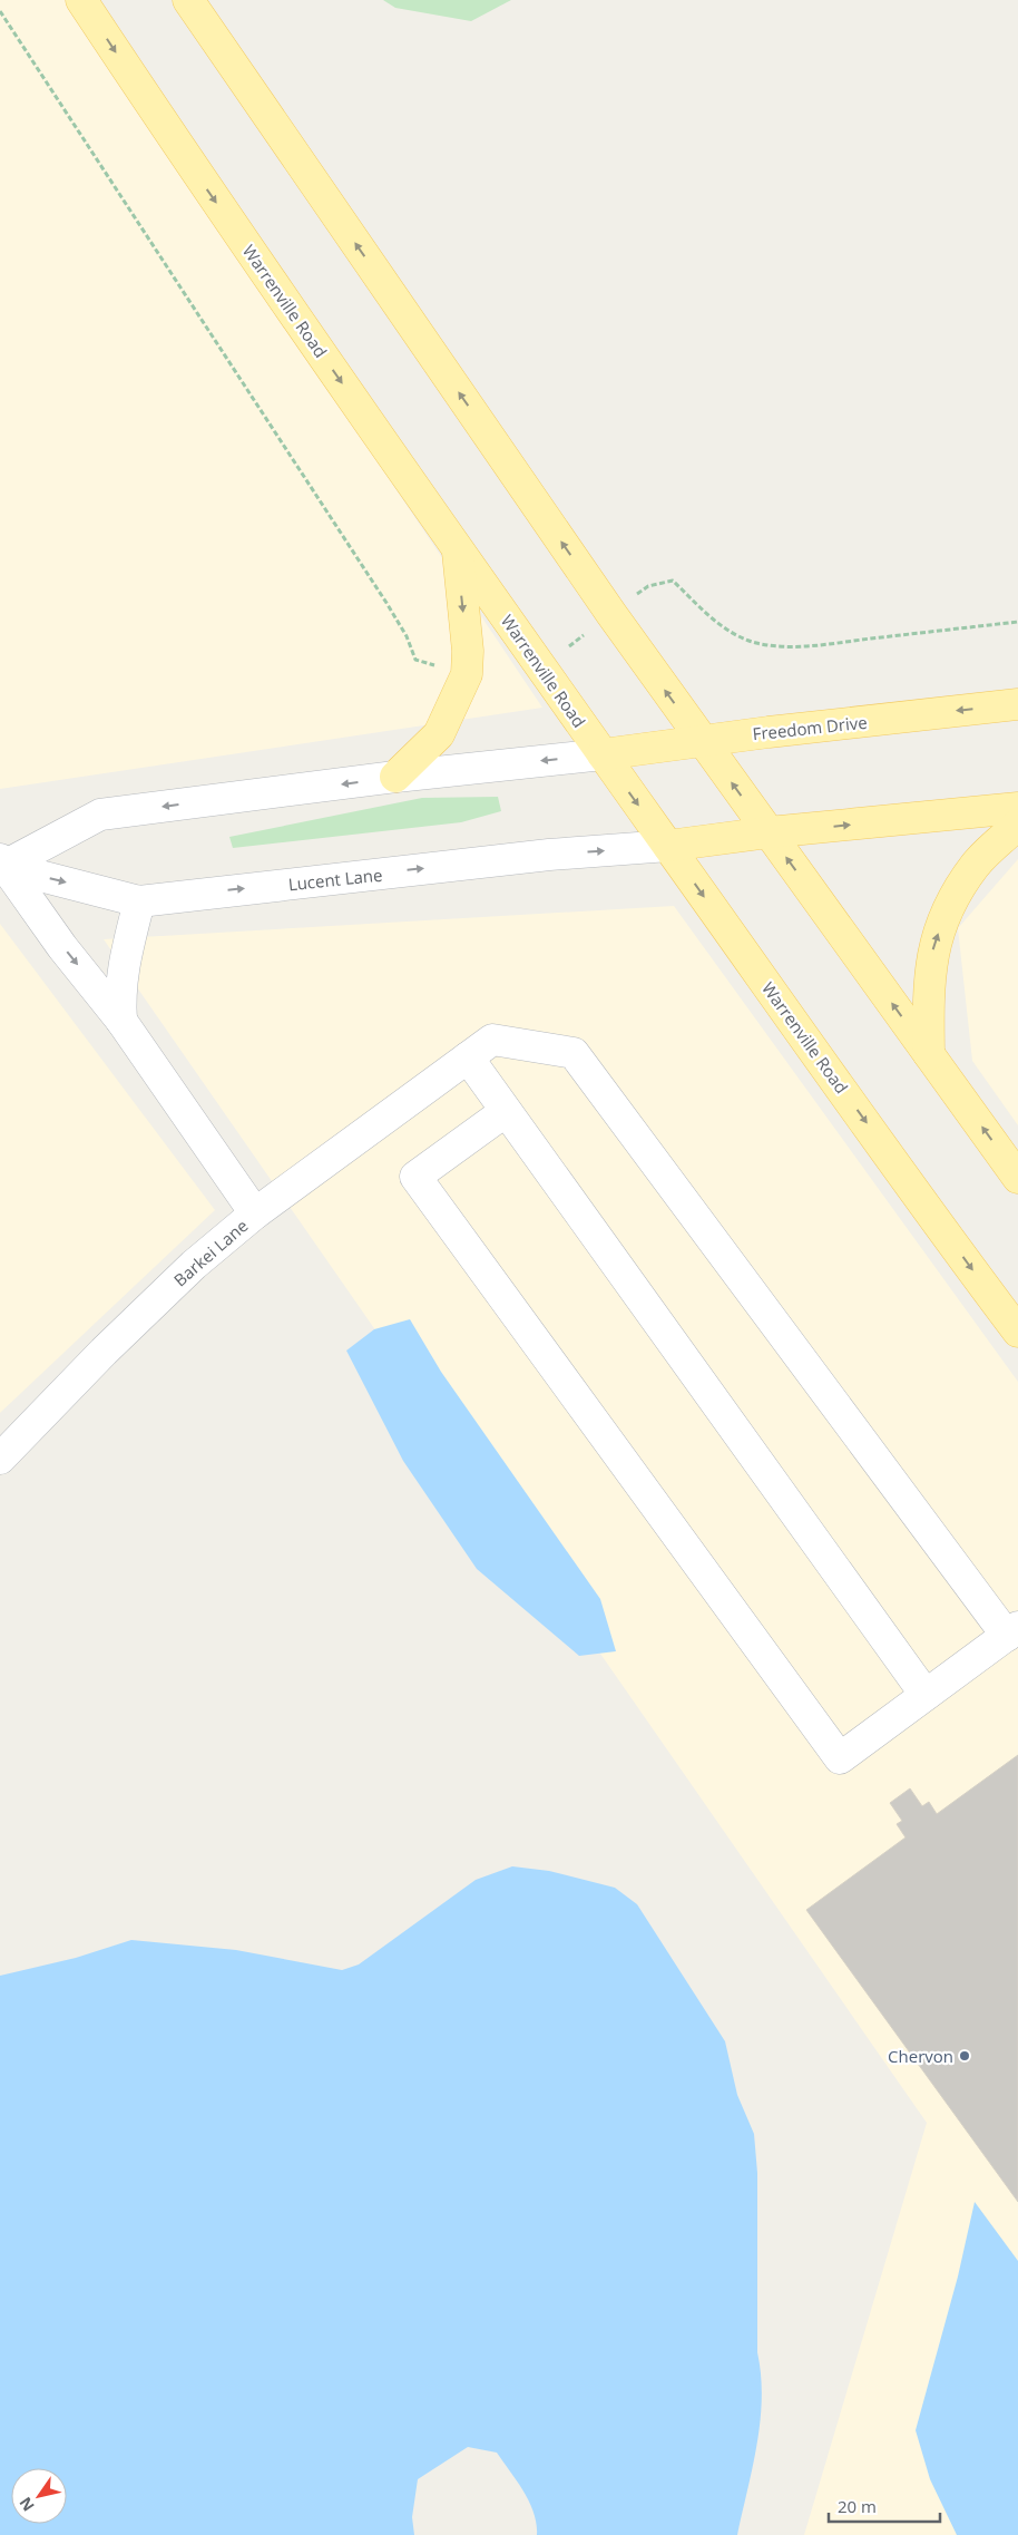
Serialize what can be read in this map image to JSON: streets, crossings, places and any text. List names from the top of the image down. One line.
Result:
{"streets":{"main road":["Warrenville Road","Freedom Drive"],"street":["Lucent Lane","Barkei Lane"]},"crossings":[["Warrenville Road","Freedom Drive"],["Warrenville Road","Lucent Lane"],["Lucent Lane","Barkei Lane"]],"places":["Chervon"],"scale_bar":"20 m","north":"bottom left"}
